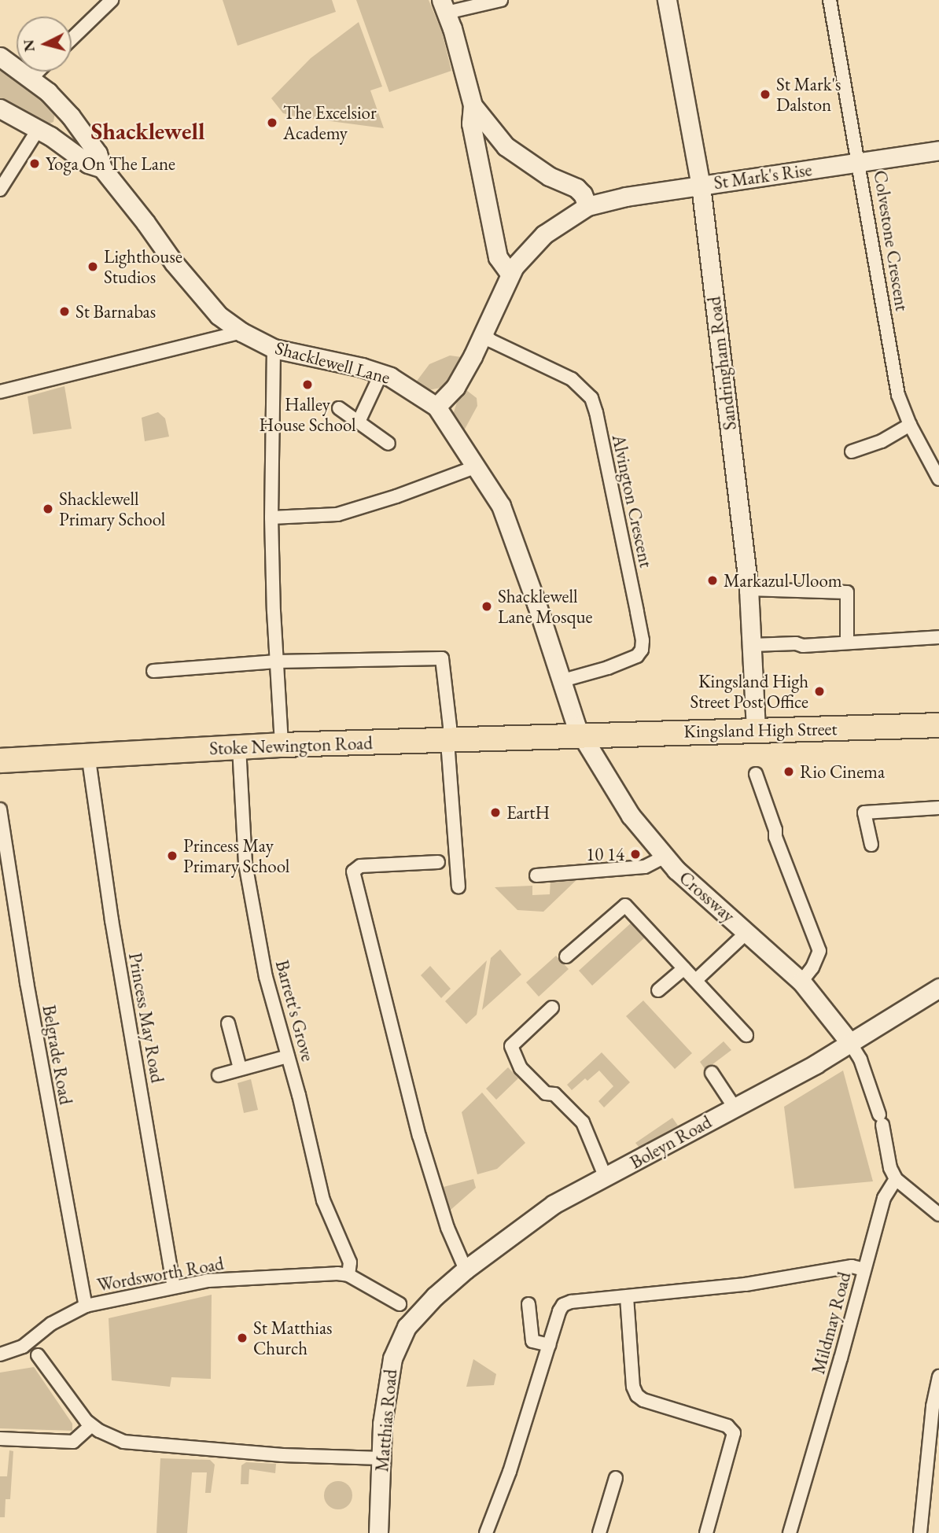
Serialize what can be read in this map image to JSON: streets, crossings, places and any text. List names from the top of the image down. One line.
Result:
{"streets":{"highway":["Kingsland High Street","Stoke Newington Road"],"street":["St Mark's Rise","Colvestone Crescent","Shacklewell Lane","Sandringham Road","Alvington Crescent","Crossway","Barrett's Grove","Princess May Road","Belgrade Road","Boleyn Road","Wordsworth Road","Mildmay Road","Matthias Road"]},"crossings":[["St Mark's Rise","Colvestone Crescent"],["St Mark's Rise","Shacklewell Lane"],["St Mark's Rise","Sandringham Road"],["St Mark's Rise","Alvington Crescent"],["Shacklewell Lane","Alvington Crescent"],["Shacklewell Lane","Kingsland High Street"],["Shacklewell Lane","Stoke Newington Road"],["Shacklewell Lane","Crossway"],["Sandringham Road","Kingsland High Street"],["Kingsland High Street","Stoke Newington Road"],["Kingsland High Street","Crossway"],["Stoke Newington Road","Crossway"],["Stoke Newington Road","Barrett's Grove"],["Stoke Newington Road","Princess May Road"],["Crossway","Boleyn Road"],["Barrett's Grove","Wordsworth Road"],["Princess May Road","Wordsworth Road"],["Belgrade Road","Wordsworth Road"],["Boleyn Road","Matthias Road"]],"districts":["Shacklewell"],"places":["St Mark's Dalston","The Excelsior Academy","Yoga On The Lane","Lighthouse Studios","St Barnabas","Halley House School","Shacklewell Primary School","Markazul Uloom","Shacklewell Lane Mosque","Kingsland High Street Post Office","Rio Cinema","EartH","10 14","Princess May Primary School","St Matthias Church"],"north":"left"}
